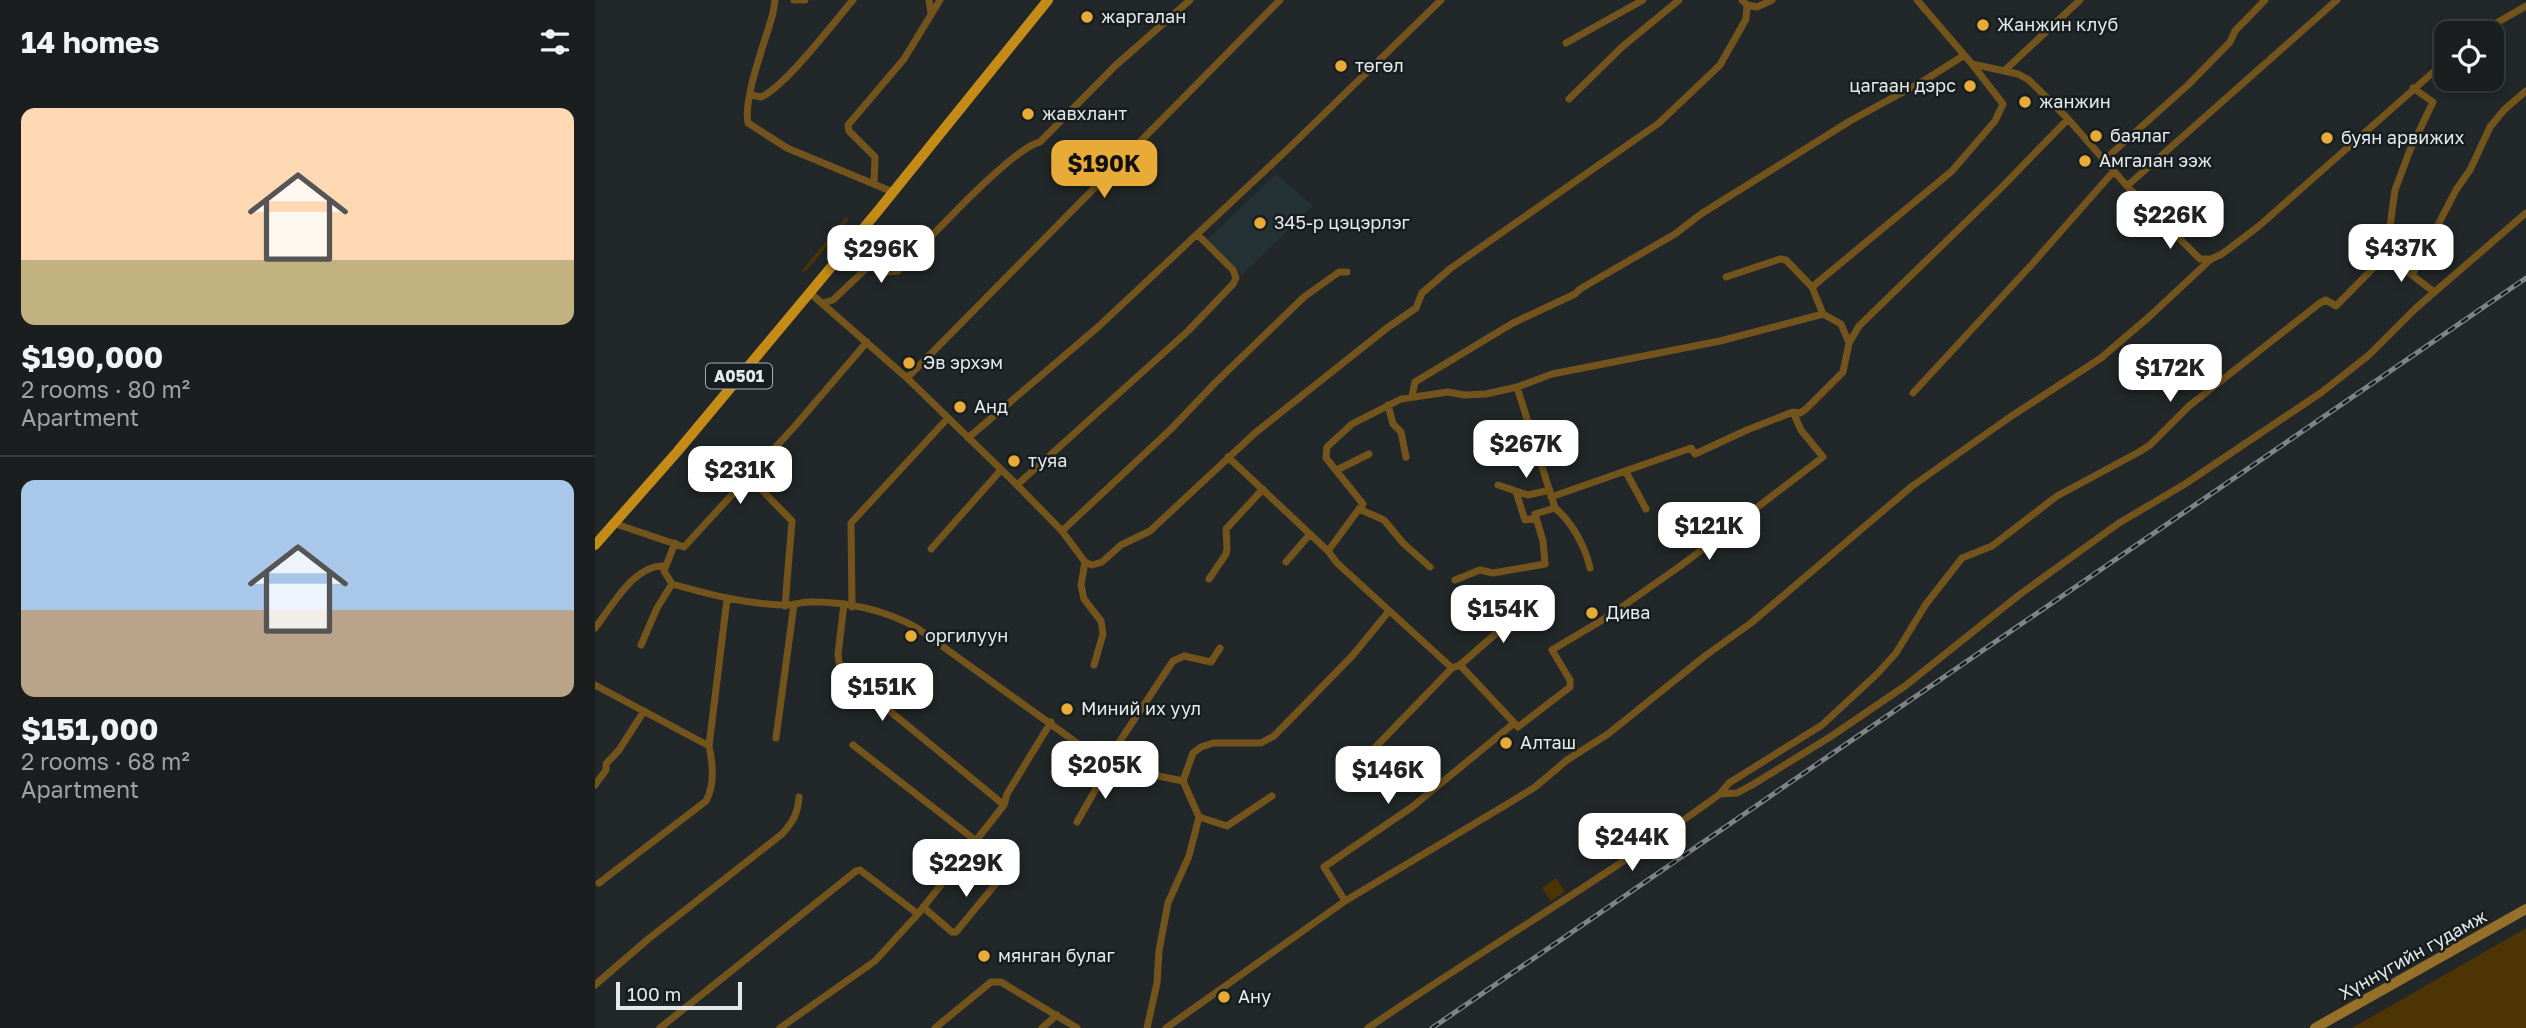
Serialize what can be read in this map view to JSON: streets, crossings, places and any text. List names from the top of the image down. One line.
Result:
{"streets":{"highway":["A0501"],"main road":["Хүннүгийн гудамж"]},"places":["жаргалан","Жанжин клуб","төгөл","цагаан дэрс","жанжин","жавхлант","баялаг","буян арвижих","Амгалан ээж","345-р цэцэрлэг","Эв эрхэм","Анд","туяа","Дива","оргилуун","Миний их уул","Алташ","мянган булаг","Ану"],"scale_bar":"100 m","page":{"heading":"14 homes","list":[{"name":"$190,000","note":"2 rooms · 80 m² · Apartment"},{"name":"$151,000","note":"2 rooms · 68 m² · Apartment"}],"price":["$190K","$226K","$437K","$296K","$172K","$267K","$231K","$121K","$154K","$151K","$205K","$146K","$244K","$229K"],"scale":"100 m"}}
